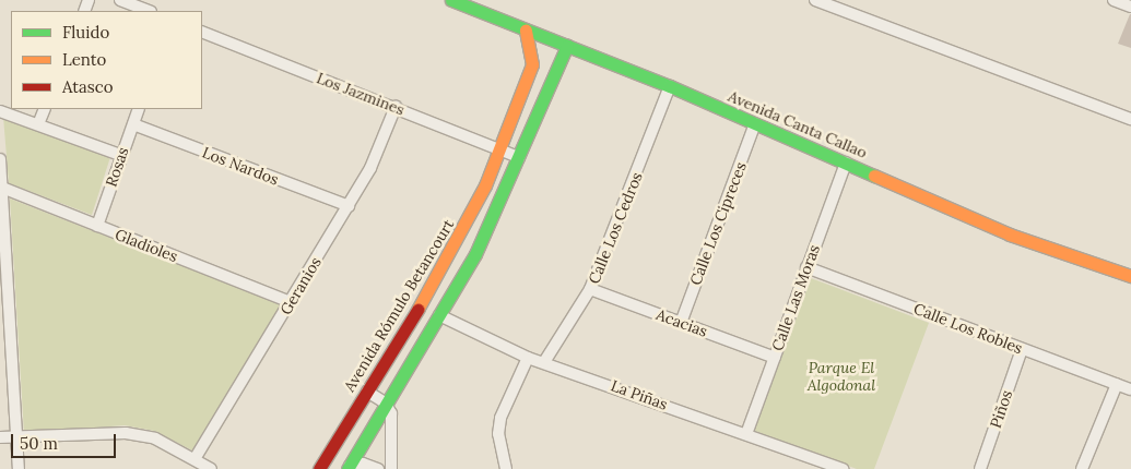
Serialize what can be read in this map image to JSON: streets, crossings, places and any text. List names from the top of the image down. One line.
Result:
{"streets":{"street":["Los Jazmines","Avenida Canta Callao","Los Nardos","Rosas","Calle Los Cipreces","Calle Los Cedros","Gladioles","Geranios","Calle Las Moras","Avenida Rómulo Betancourt","Acacias","Calle Los Robles","La Piñas","Piños"]},"crossings":[["Los Jazmines","Geranios"],["Los Jazmines","Avenida Rómulo Betancourt"],["Avenida Canta Callao","Calle Los Cipreces"],["Avenida Canta Callao","Calle Los Cedros"],["Avenida Canta Callao","Calle Las Moras"],["Avenida Canta Callao","Avenida Rómulo Betancourt"],["Los Nardos","Rosas"],["Los Nardos","Geranios"],["Rosas","Gladioles"],["Calle Los Cipreces","Acacias"],["Calle Los Cedros","Acacias"],["Calle Los Cedros","La Piñas"],["Gladioles","Geranios"],["Calle Las Moras","Acacias"],["Calle Las Moras","Calle Los Robles"],["Calle Las Moras","La Piñas"],["Calle Los Robles","Piños"]],"parks":["Parque El Algodonal"],"legend":["Fluido","Lento","Atasco"],"scale_bar":"50 m"}
